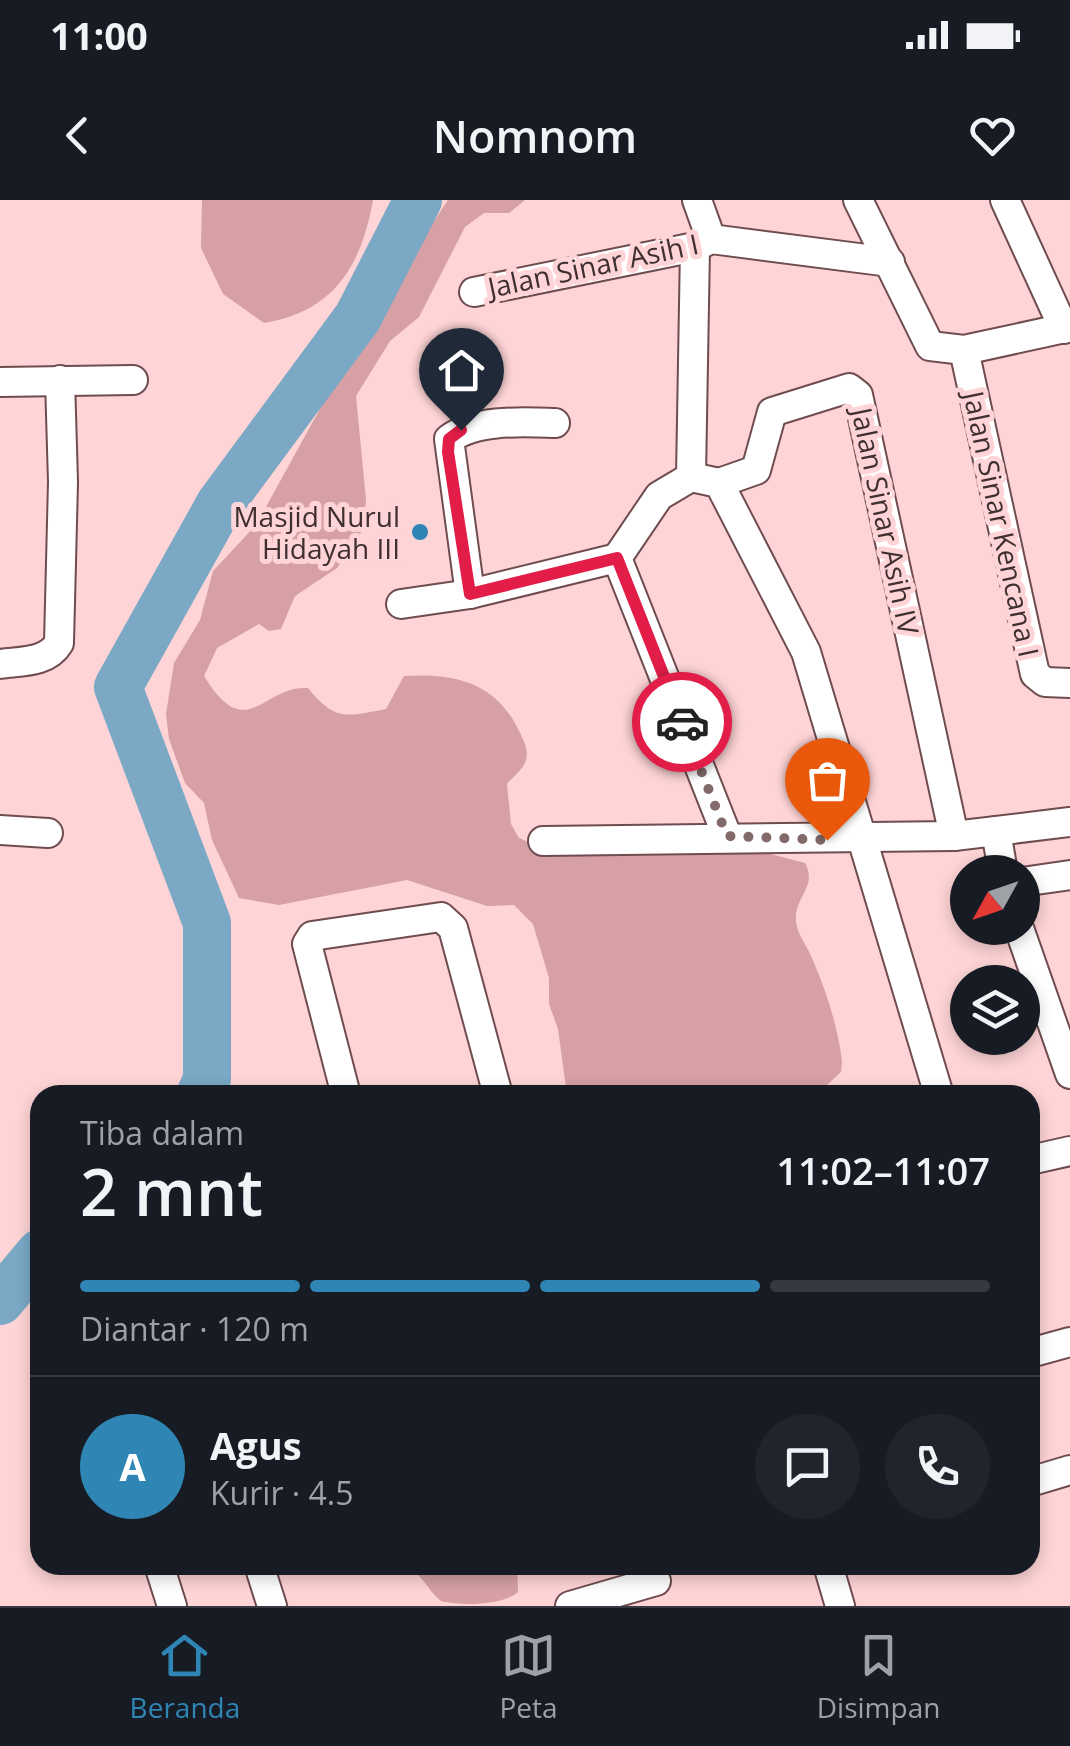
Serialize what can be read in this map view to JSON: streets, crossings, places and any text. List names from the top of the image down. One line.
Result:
{"streets":{"street":["Jalan Sinar Asih I","Jalan Sinar Asih IV","Jalan Sinar Kencana I"]},"places":["Masjid Nurul Hidayah III"],"north":"bottom left","page":{"status":"11:00","header":"Nomnom","heading":["2 mnt","Tiba dalam","11:02–11:07"],"panel":["Agus","Kurir · 4.5"],"bar":"Diantar · 120 m","round":"A","tabs":["Beranda","Peta","Disimpan"]}}
